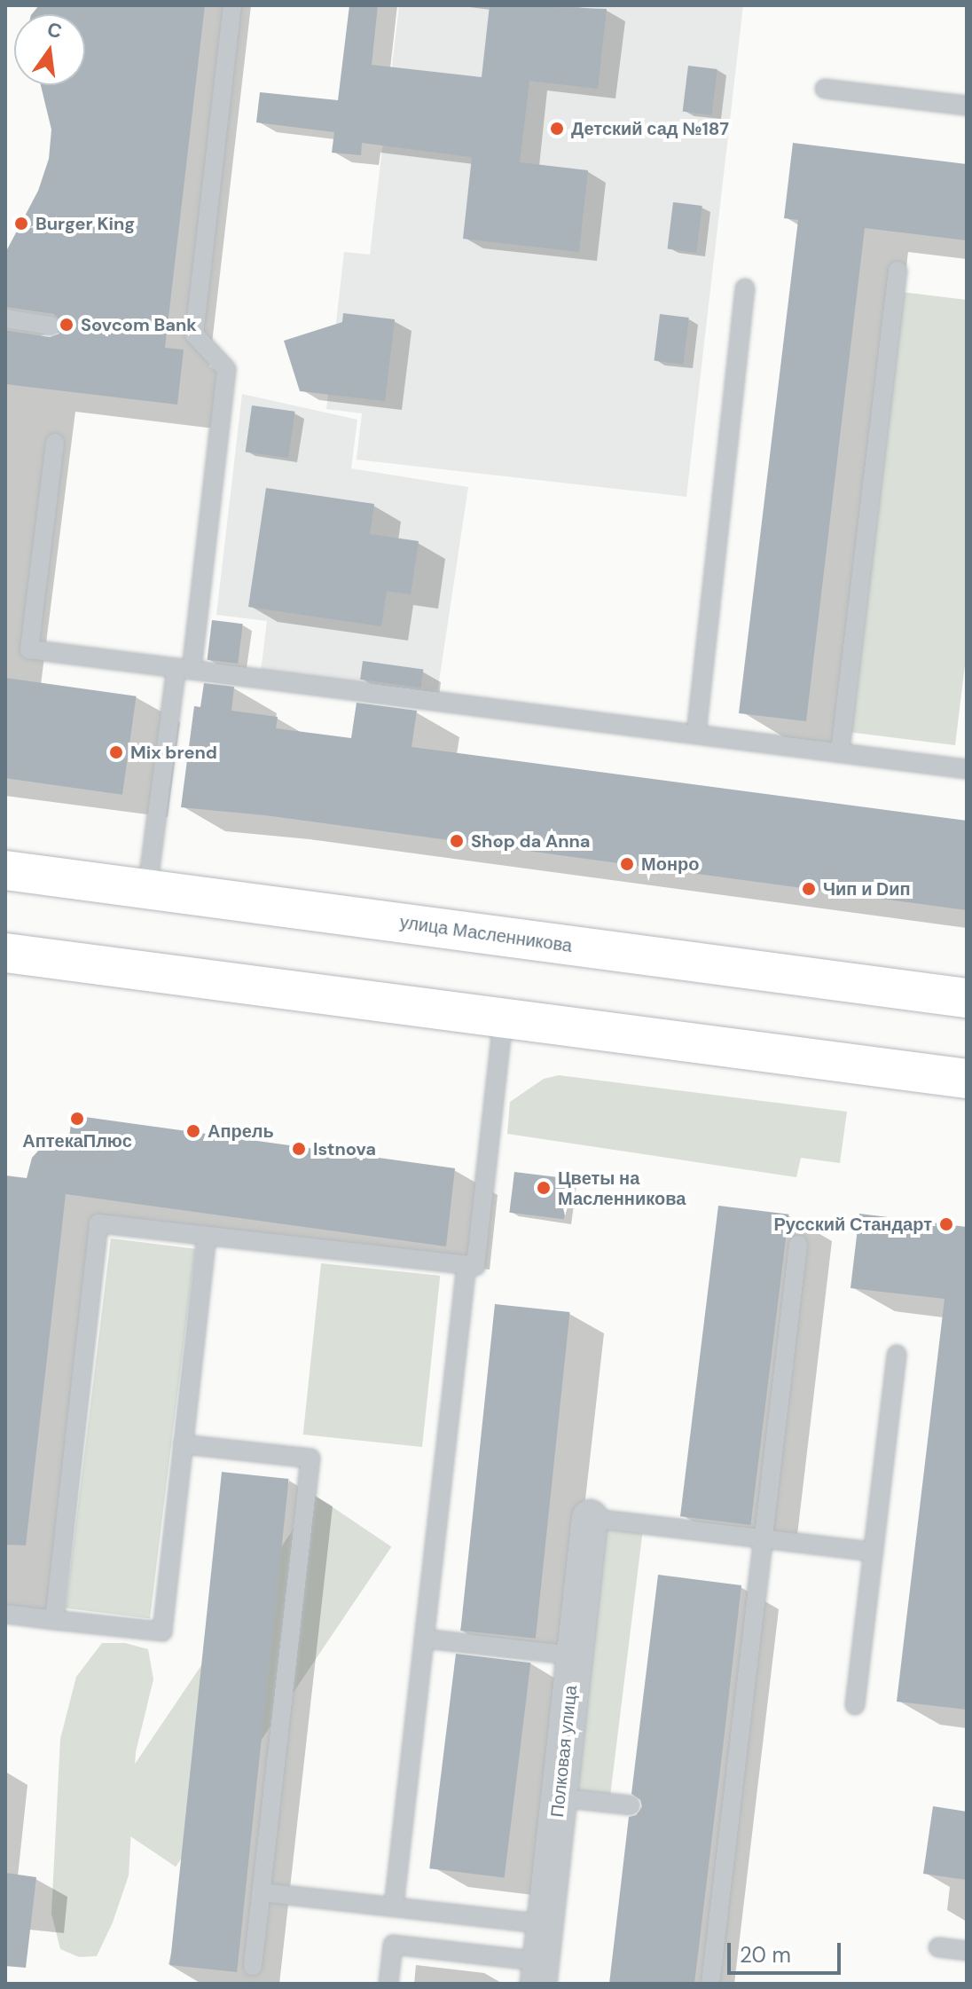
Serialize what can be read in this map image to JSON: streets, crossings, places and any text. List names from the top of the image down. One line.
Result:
{"streets":{"main road":["улица Масленникова"],"street":["Полковая улица"]},"places":["Детский сад №187","Burger King","Sovcom Bank","Mix brend","Shop da Anna","Монро","Чип и Dип","АптекаПлюс","Апрель","Istnova","Цветы на Масленникова","Русский Стандарт"],"scale_bar":"20 m","north":"top"}
